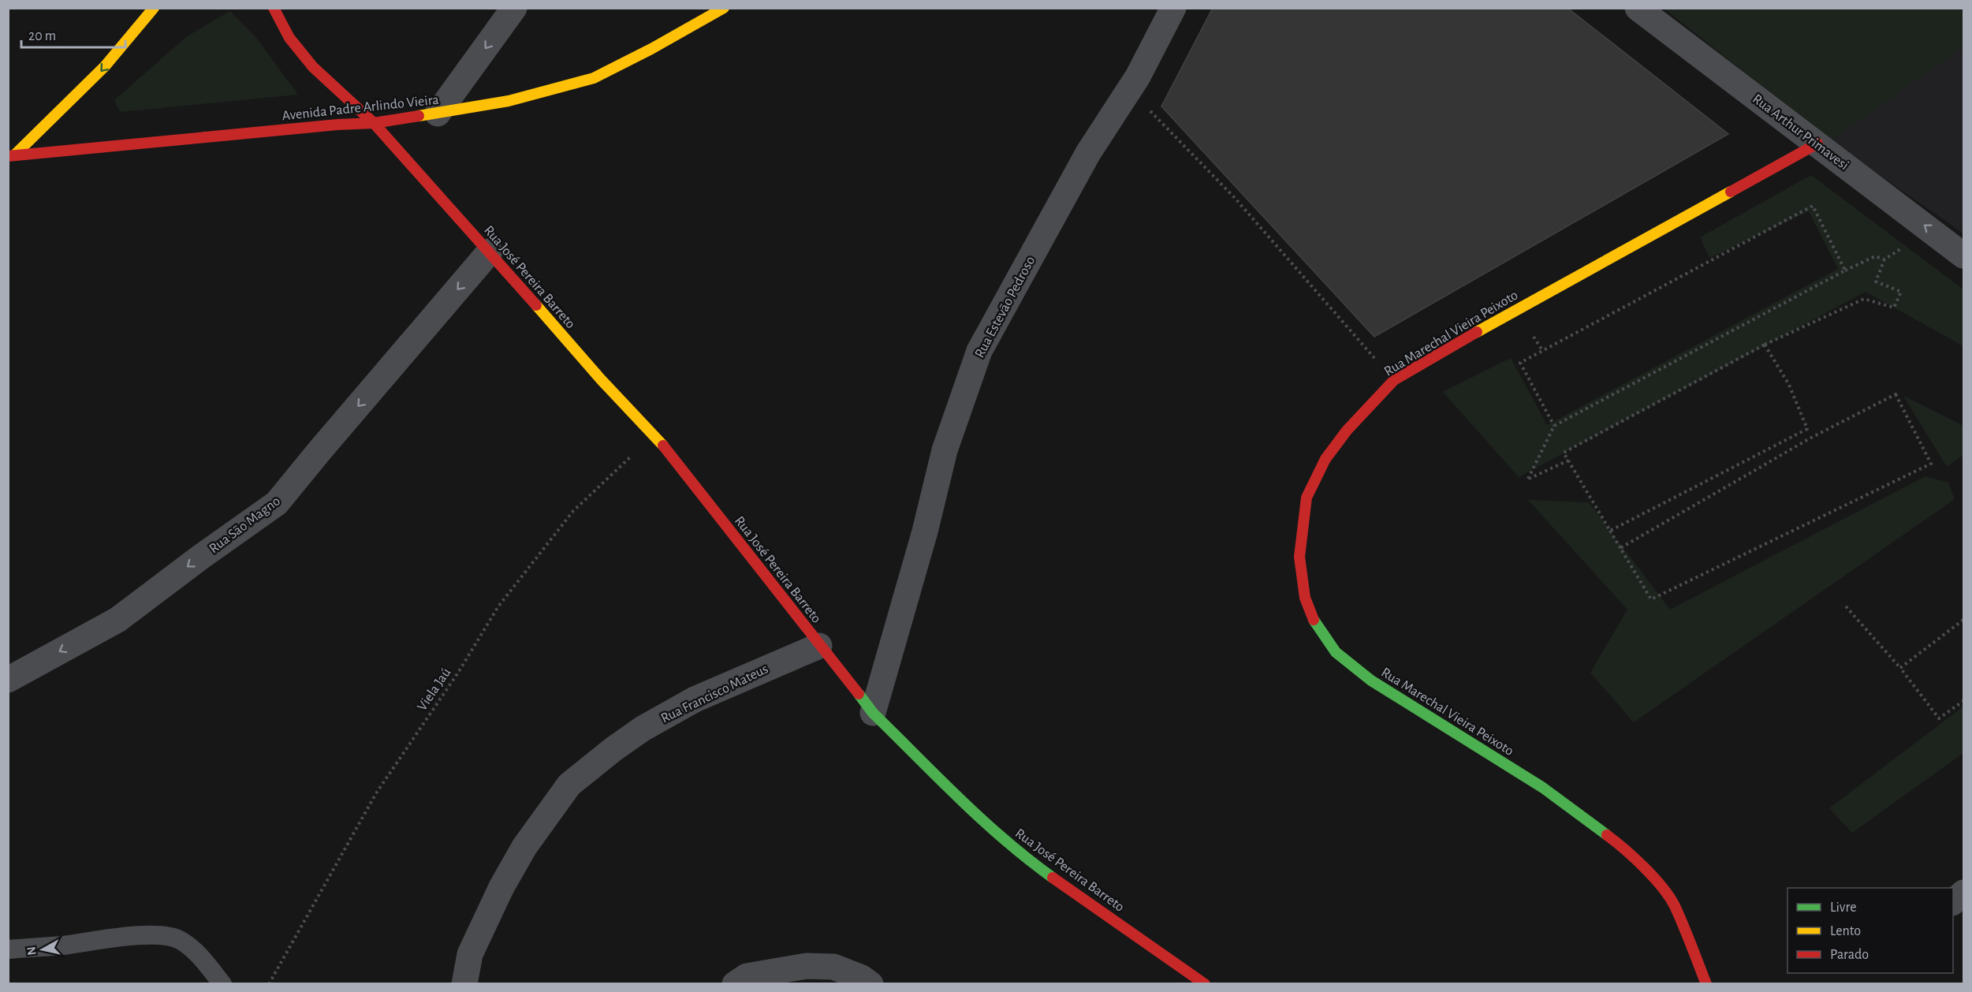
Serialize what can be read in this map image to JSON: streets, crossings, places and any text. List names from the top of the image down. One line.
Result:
{"streets":{"street":["Avenida Padre Arlindo Vieira","Rua Arthur Primavesi","Rua José Pereira Barreto","Rua Estevão Pedroso","Rua Marechal Vieira Peixoto","Rua São Magno","Rua Francisco Mateus"],"path":["Viela Jaú"]},"crossings":[["Avenida Padre Arlindo Vieira","Rua José Pereira Barreto"],["Rua Arthur Primavesi","Rua Marechal Vieira Peixoto"],["Rua José Pereira Barreto","Rua Estevão Pedroso"],["Rua José Pereira Barreto","Rua São Magno"],["Rua José Pereira Barreto","Viela Jaú"],["Rua José Pereira Barreto","Rua Francisco Mateus"]],"one_way":["Rua Arthur Primavesi","Rua São Magno"],"legend":["Livre","Lento","Parado"],"scale_bar":"20 m","north":"left"}
